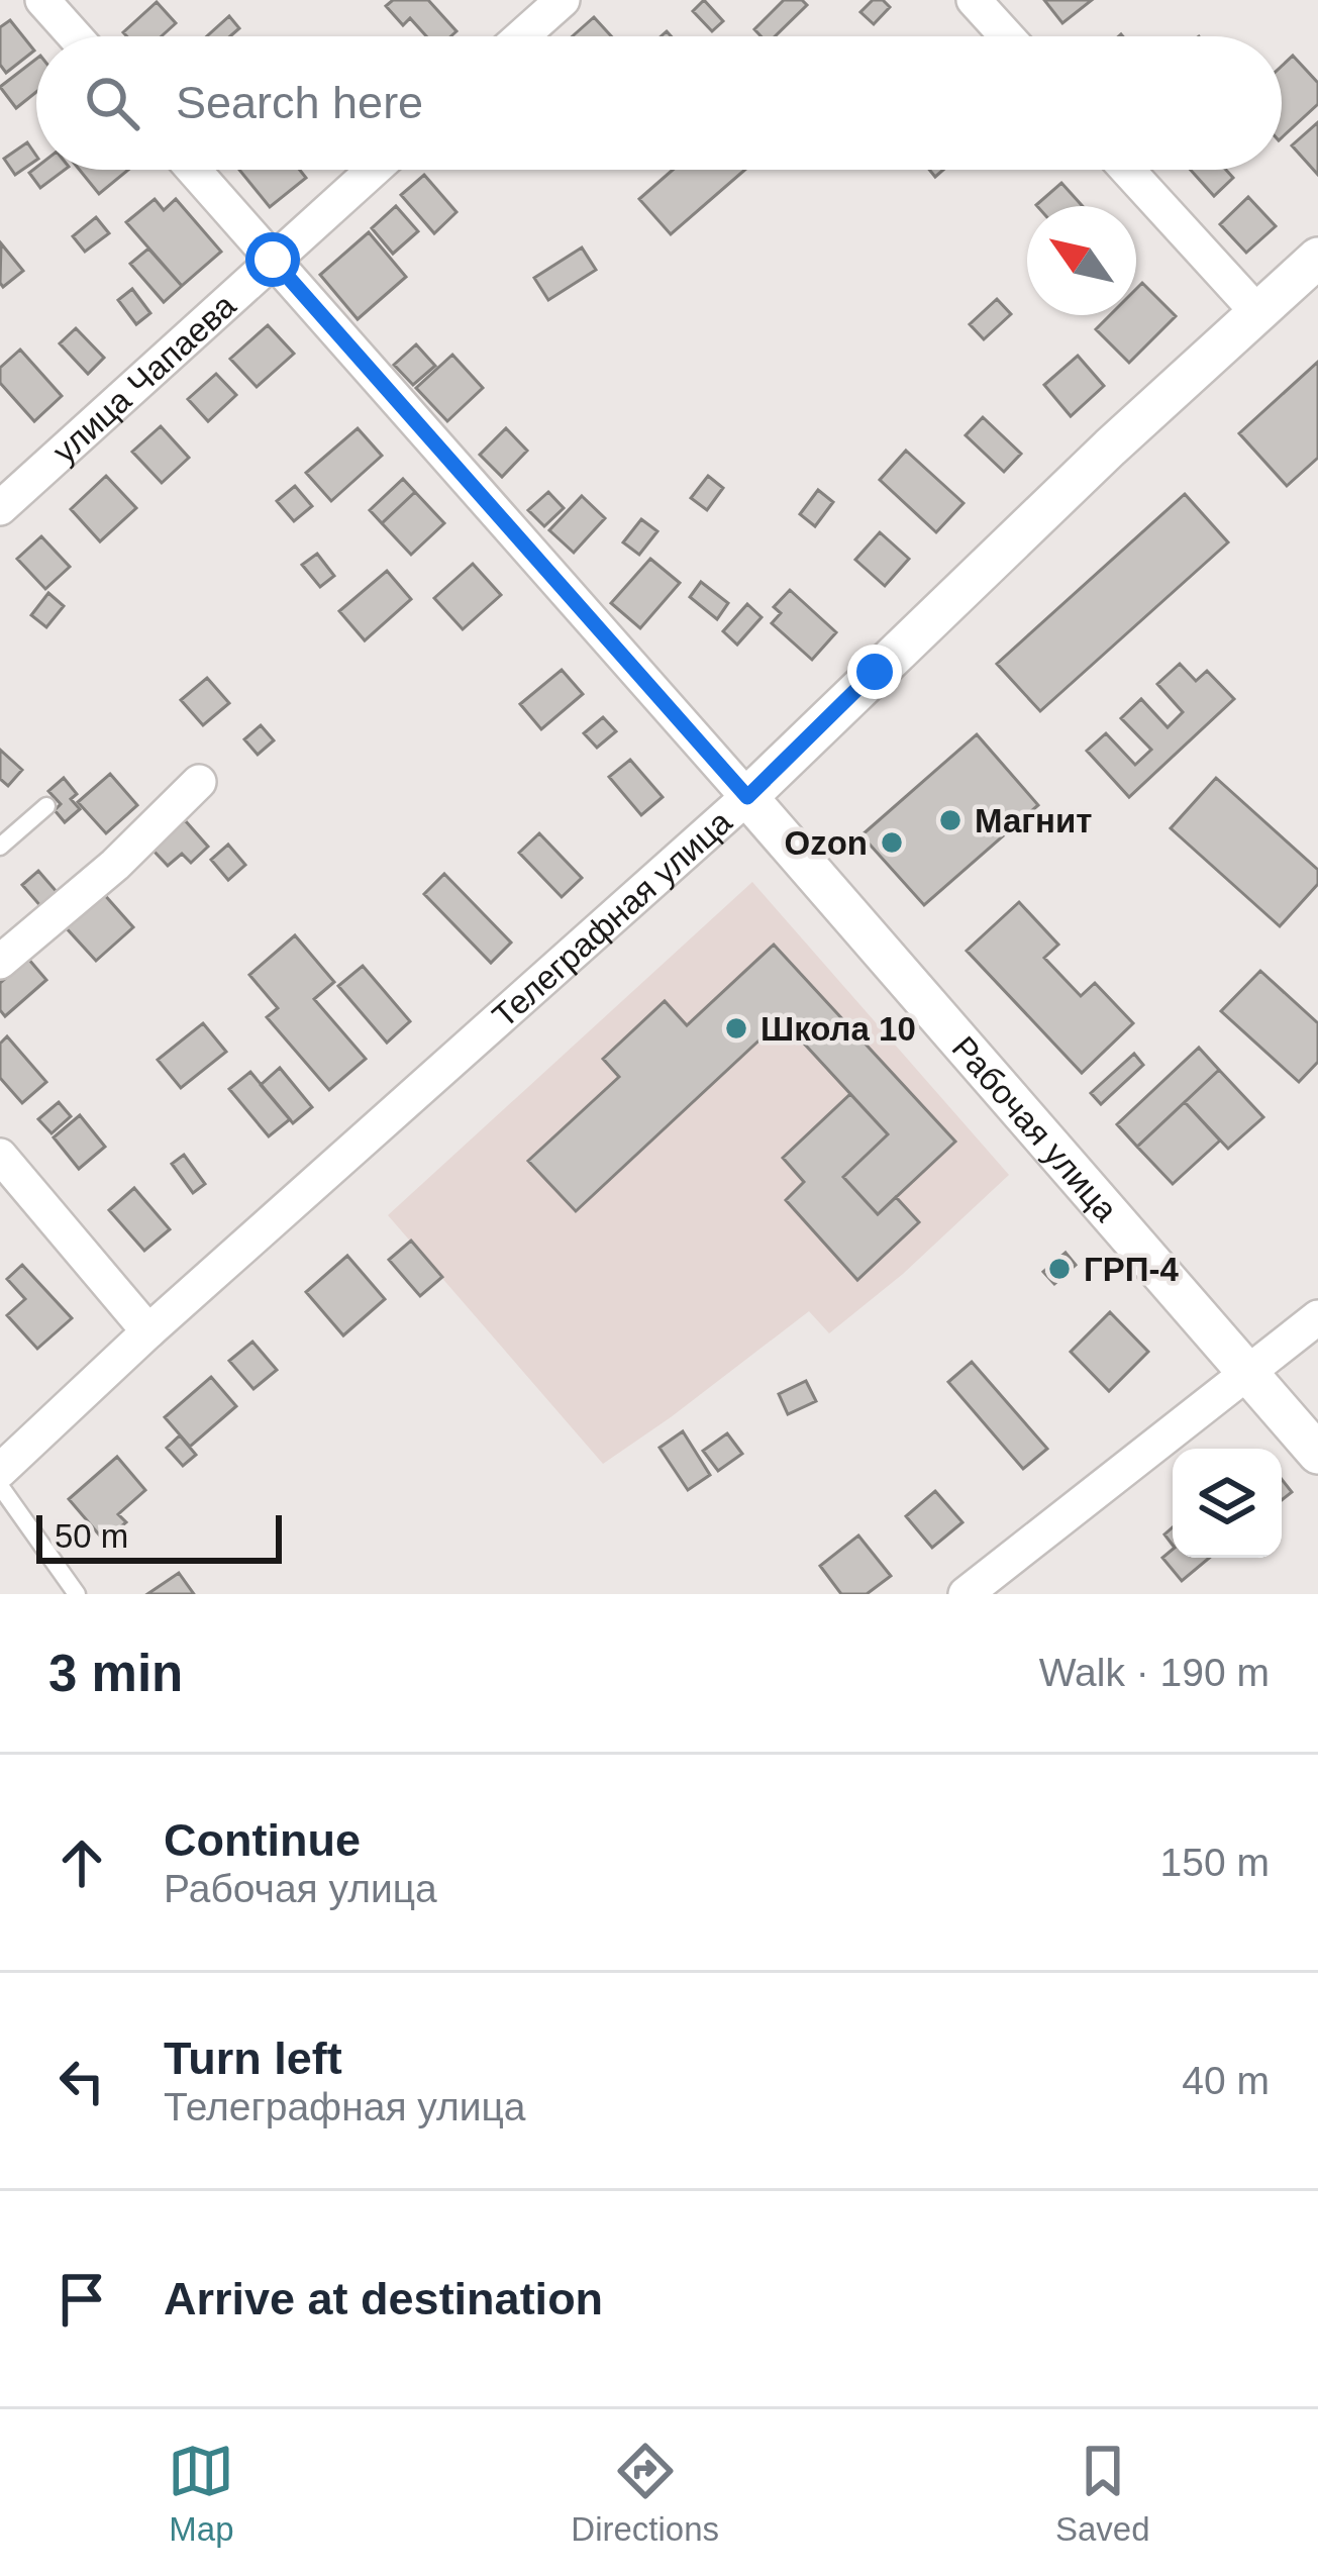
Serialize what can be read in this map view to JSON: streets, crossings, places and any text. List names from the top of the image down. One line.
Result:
{"streets":{"street":["улица Чапаева","Телеграфная улица","Рабочая улица"]},"crossings":[["улица Чапаева","Рабочая улица"],["Телеграфная улица","Рабочая улица"]],"places":["Магнит","Ozon","Школа 10","ГРП-4"],"scale_bar":"50 m","north":"top left","page":{"search":"Search here","scale":"50 m","heading":["3 min","Walk · 190 m"],"list":[["Continue","Рабочая улица","150 m"],["Turn left","Телеграфная улица","40 m"],"Arrive at destination"],"nav":["Map","Directions","Saved"]}}
